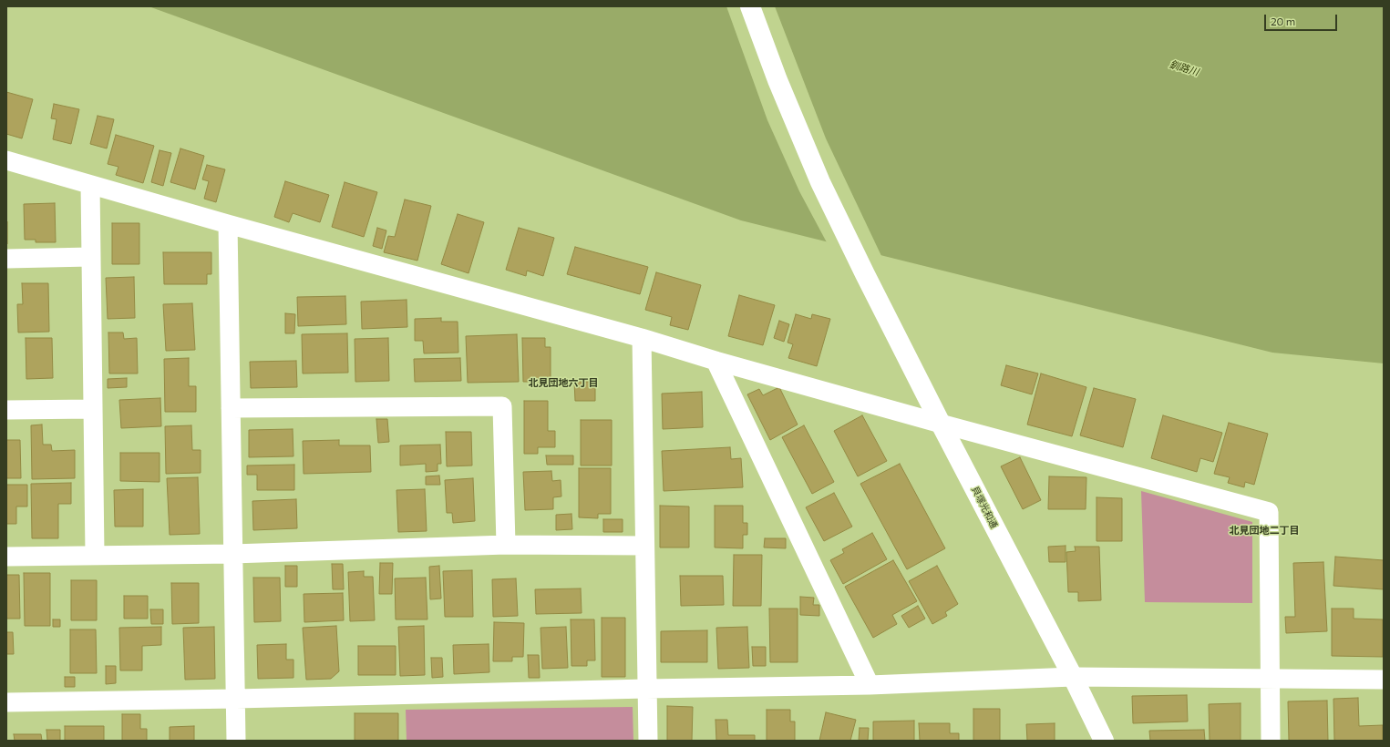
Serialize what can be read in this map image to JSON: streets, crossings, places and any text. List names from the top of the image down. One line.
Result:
{"streets":{"street":["貝塚光和通"]},"districts":["北見団地六丁目","北見団地二丁目"],"water":["釧路川"],"scale_bar":"20 m"}
